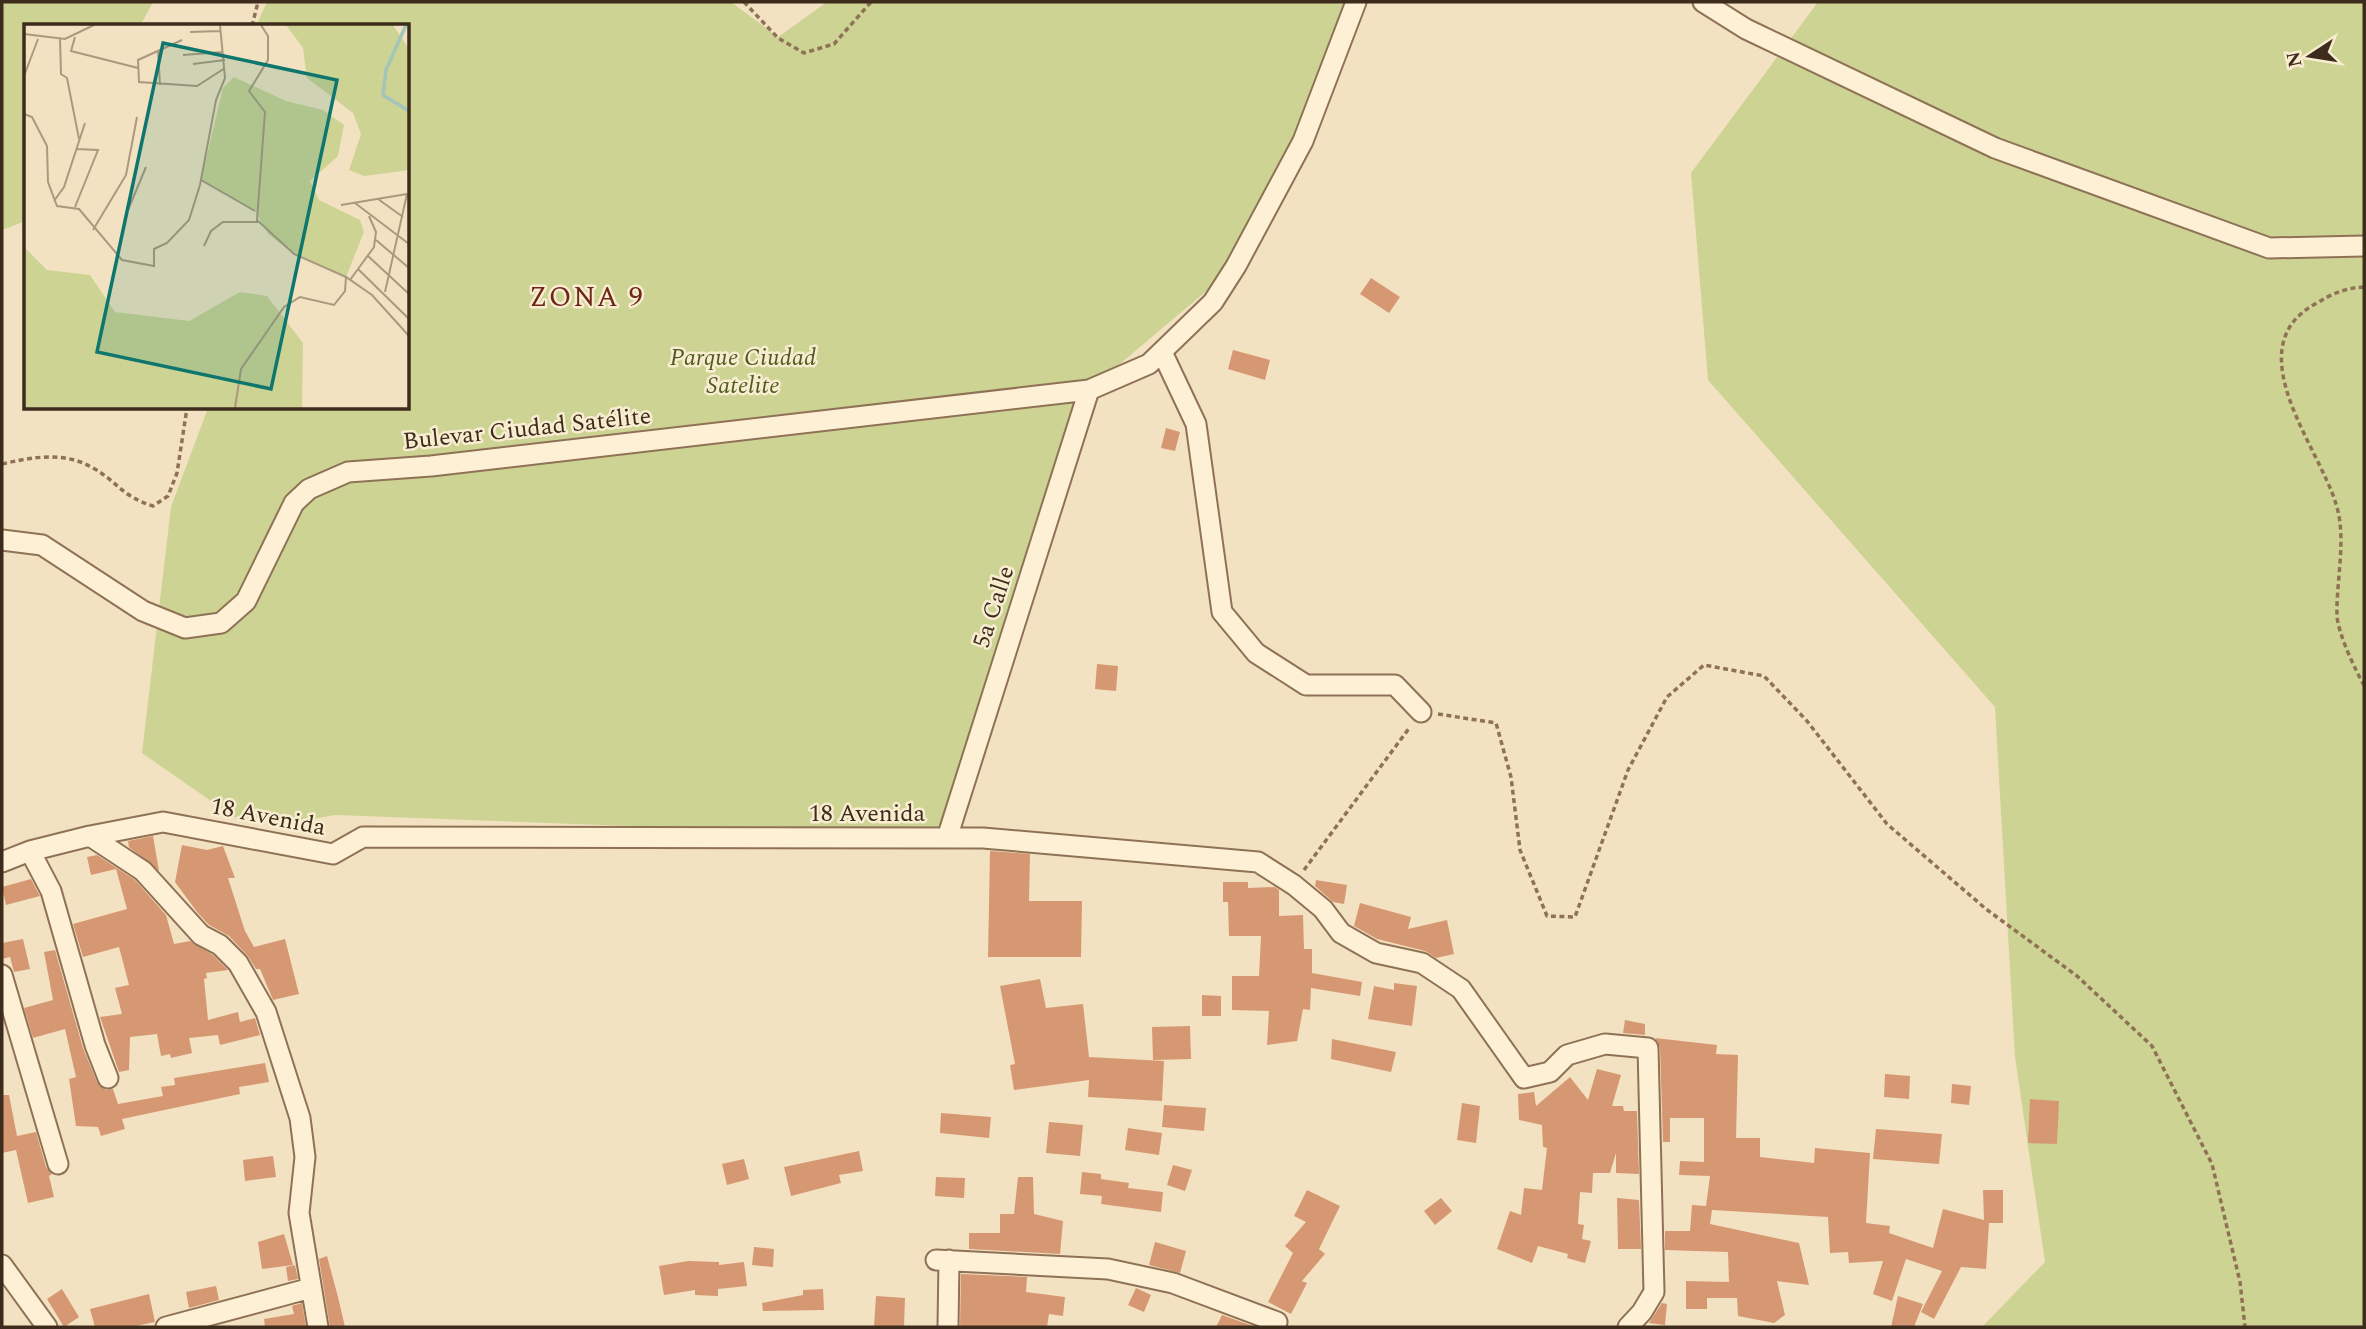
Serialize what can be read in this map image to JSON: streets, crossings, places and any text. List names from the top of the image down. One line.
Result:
{"streets":{"street":["Bulevar Ciudad Satélite","5a Calle","18 Avenida"]},"crossings":[["Bulevar Ciudad Satélite","5a Calle"],["5a Calle","18 Avenida"]],"districts":["ZONA 9"],"parks":["Parque Ciudad Satelite"],"north":"left"}
